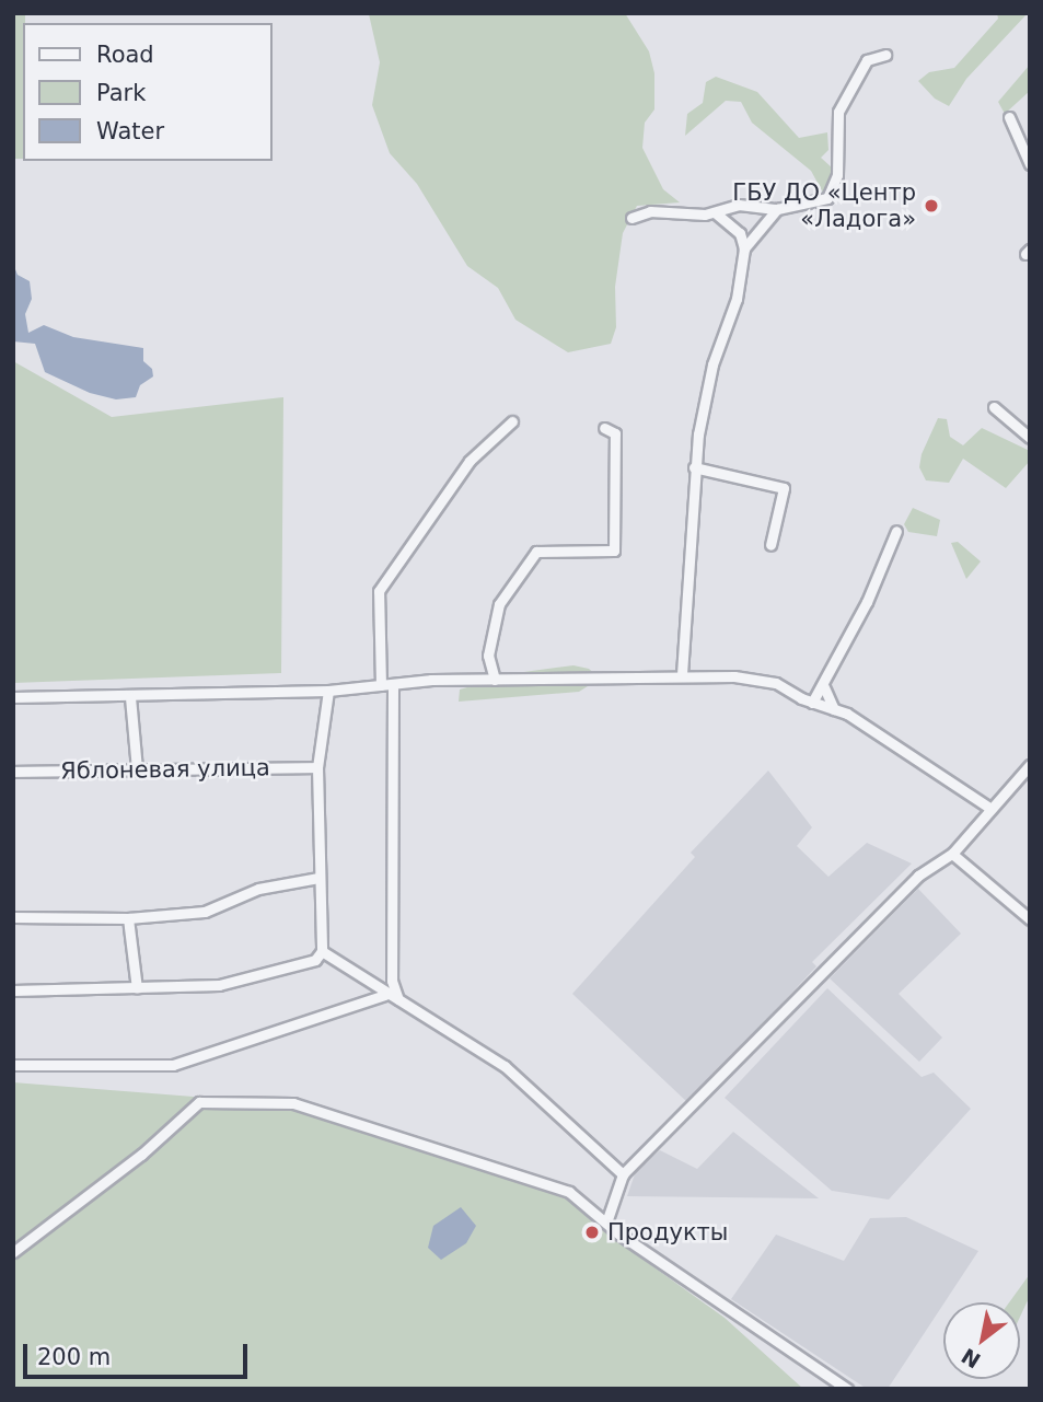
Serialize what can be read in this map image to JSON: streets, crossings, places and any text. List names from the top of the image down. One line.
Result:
{"streets":{"street":["Яблоневая улица"]},"places":["ГБУ ДО «Центр «Ладога»","Продукты"],"legend":["Road","Park","Water"],"scale_bar":"200 m","north":"bottom left"}
